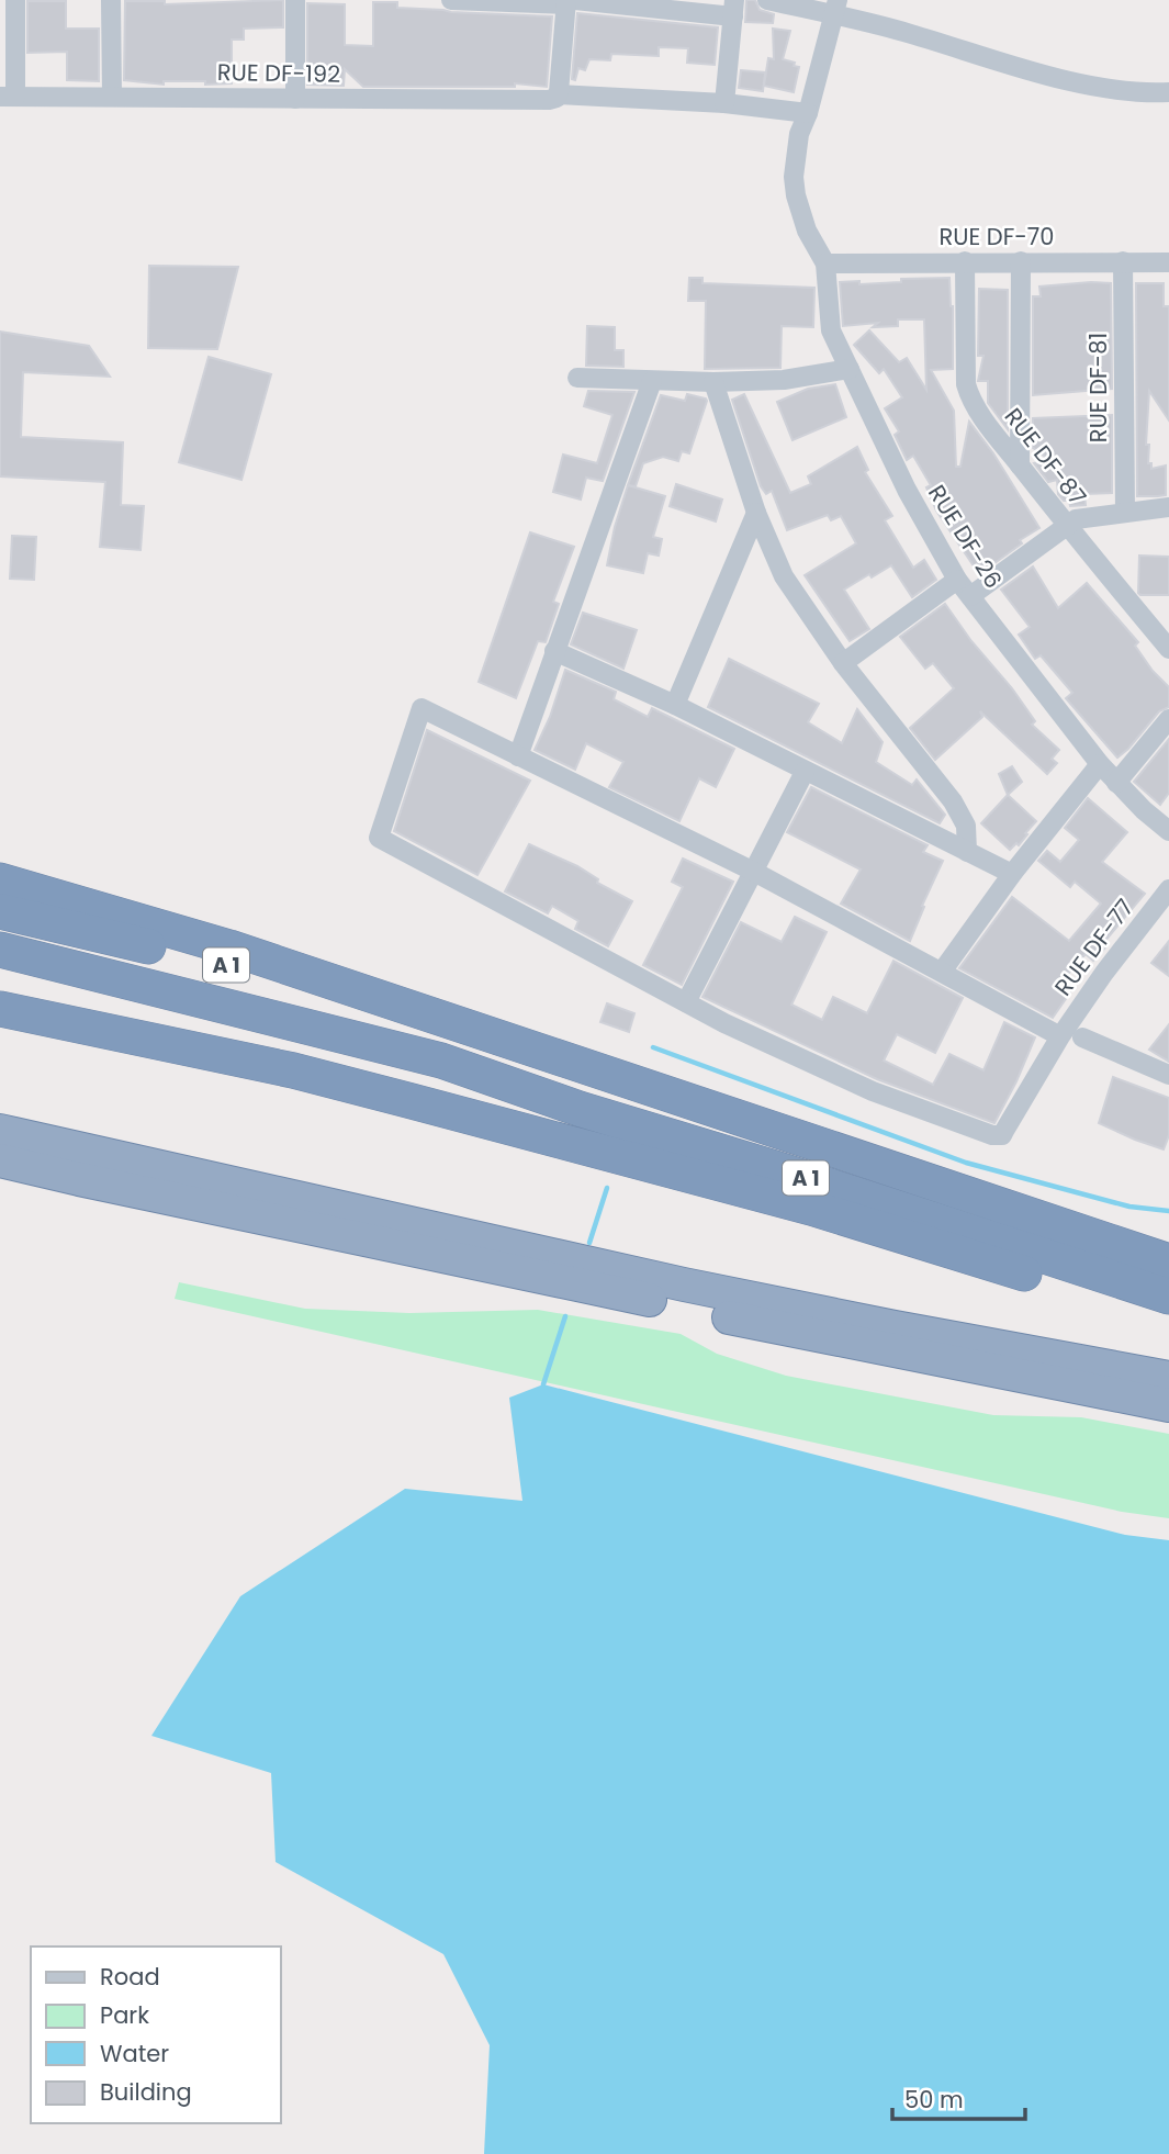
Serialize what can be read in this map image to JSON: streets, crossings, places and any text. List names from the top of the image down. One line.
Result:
{"streets":{"highway":["A 1"],"street":["RUE DF-192","RUE DF-70","RUE DF-81","RUE DF-87","RUE DF-26","RUE DF-77"]},"crossings":[["RUE DF-70","RUE DF-81"],["RUE DF-70","RUE DF-87"],["RUE DF-70","RUE DF-26"]],"legend":["Road","Park","Water","Building"],"scale_bar":"50 m"}
